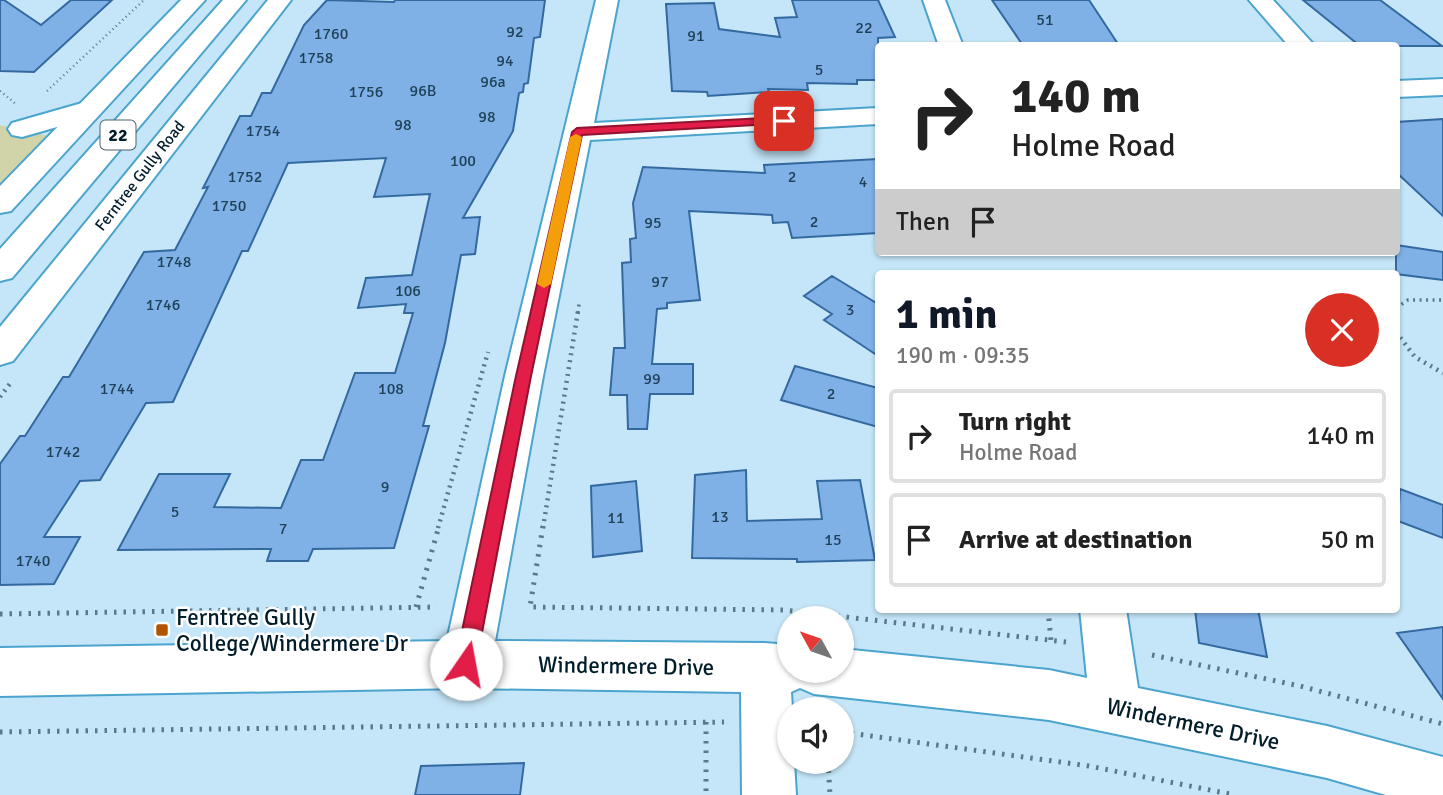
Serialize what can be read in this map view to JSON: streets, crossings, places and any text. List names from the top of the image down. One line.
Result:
{"streets":{"street":["22","Ferntree Gully Road","Windermere Drive"]},"places":{"transit":["Ferntree Gully College/Windermere Dr"]},"house_numbers":["51","22","92","1760","91","1758","94","5","96a","96B","1756","98","98","1754","100","1752","2","4","1750","2","95","1748","97","106","1746","3","99","1744","108","2","1742","9","5","13","11","7","15","1740"],"north":"top left","page":{"turn":["140 m","Holme Road"],"then":"Then","heading":["1 min","190 m · 09:35"],"list":[{"name":"Turn right","note":"Holme Road","value":"140 m"},{"name":"Arrive at destination","value":"50 m"}]}}
